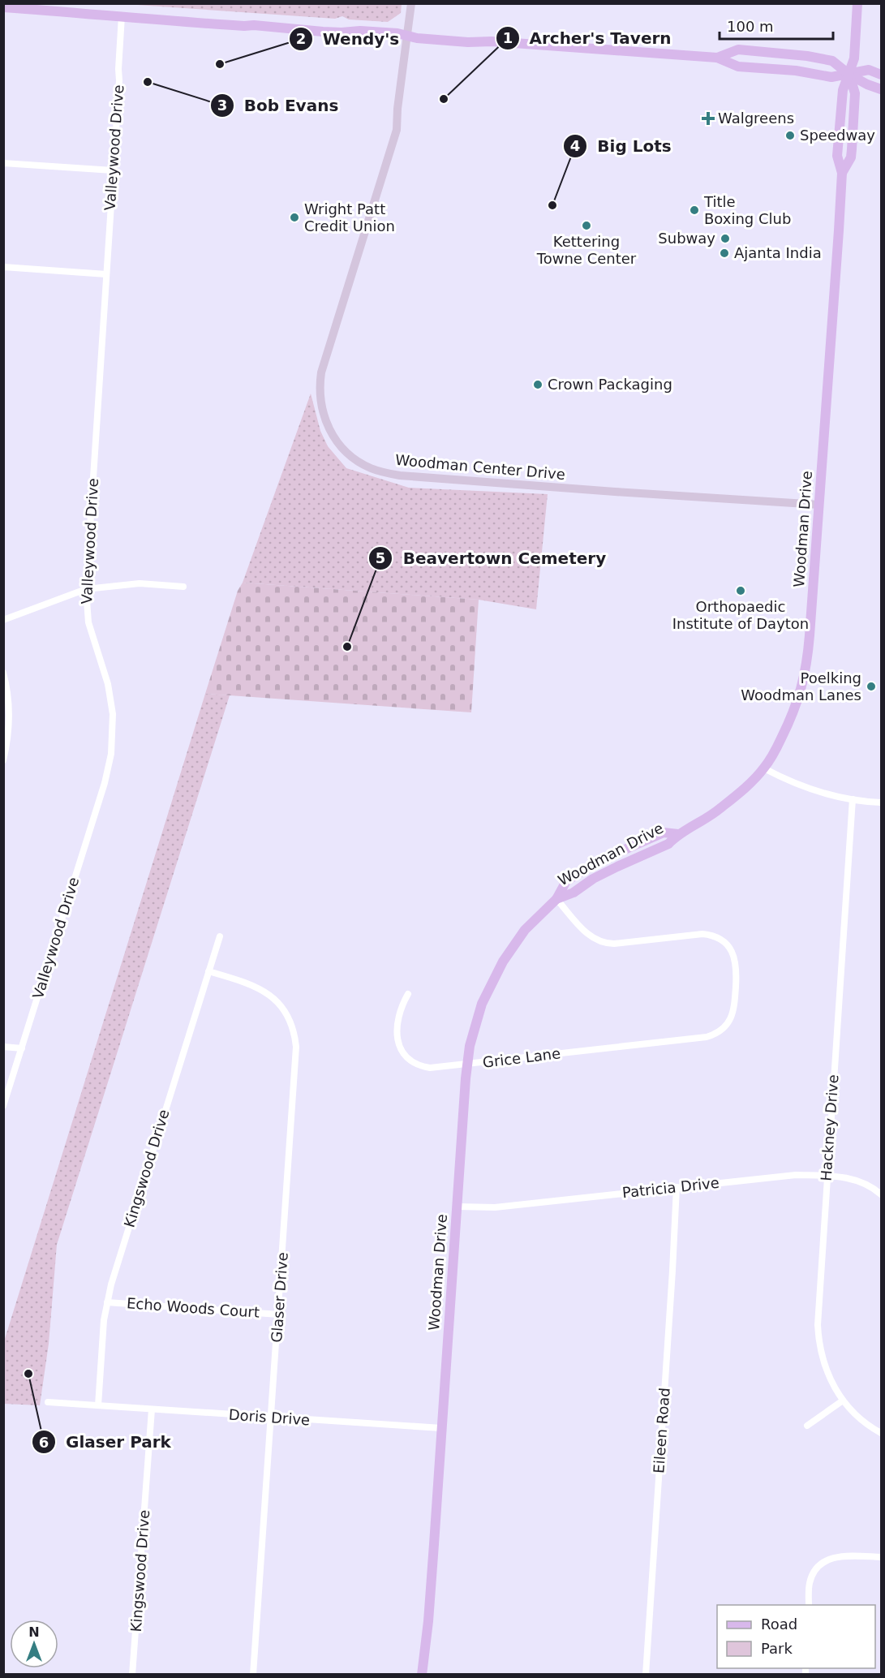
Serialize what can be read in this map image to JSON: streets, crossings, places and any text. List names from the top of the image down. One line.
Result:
{"streets":{"main road":["Woodman Drive"],"street":["Valleywood Drive","Woodman Center Drive","Grice Lane","Hackney Drive","Kingswood Drive","Patricia Drive","Glaser Drive","Echo Woods Court","Doris Drive","Eileen Road"]},"crossings":[["Woodman Center Drive","Woodman Drive"],["Woodman Drive","Grice Lane"],["Woodman Drive","Patricia Drive"],["Woodman Drive","Doris Drive"],["Hackney Drive","Patricia Drive"],["Kingswood Drive","Glaser Drive"],["Kingswood Drive","Echo Woods Court"],["Kingswood Drive","Doris Drive"],["Patricia Drive","Eileen Road"],["Glaser Drive","Echo Woods Court"],["Glaser Drive","Doris Drive"]],"places":{"other":["Wendy's","Bob Evans","Archer's Tavern","Speedway","Big Lots","Title Boxing Club","Wright Patt Credit Union","Kettering Towne Center","Subway","Ajanta India","Crown Packaging","Orthopaedic Institute of Dayton","Beavertown Cemetery","Poelking Woodman Lanes","Glaser Park"],"health":["Walgreens"]},"legend":["Road","Park"],"scale_bar":"100 m","north":"top"}
